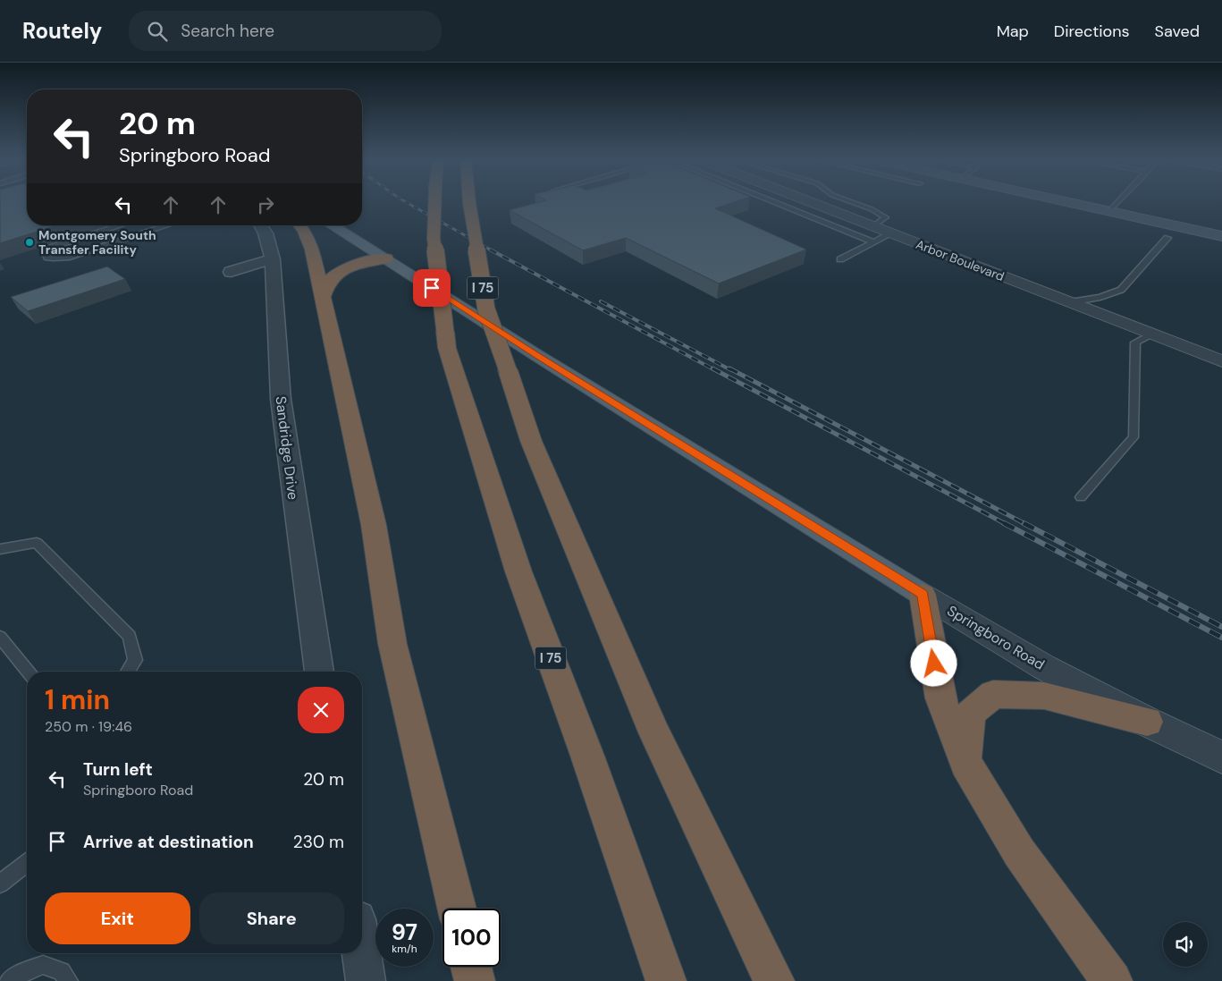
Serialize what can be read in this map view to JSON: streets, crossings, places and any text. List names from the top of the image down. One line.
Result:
{"streets":{"highway":["I 75"],"main road":["Springboro Road"],"street":["Arbor Boulevard","Sandridge Drive"]},"places":["Montgomery South Transfer Facility"],"page":{"header":"Routely","search":"Search here","nav":["Map","Directions","Saved"],"turn":["20 m","Springboro Road"],"heading":["1 min","250 m · 19:46"],"list":[{"name":"Turn left","note":"Springboro Road","value":"20 m"},{"name":"Arrive at destination","value":"230 m"}],"buttons":["Exit","Share"],"speed":"97 km/h","limit":"100"}}
